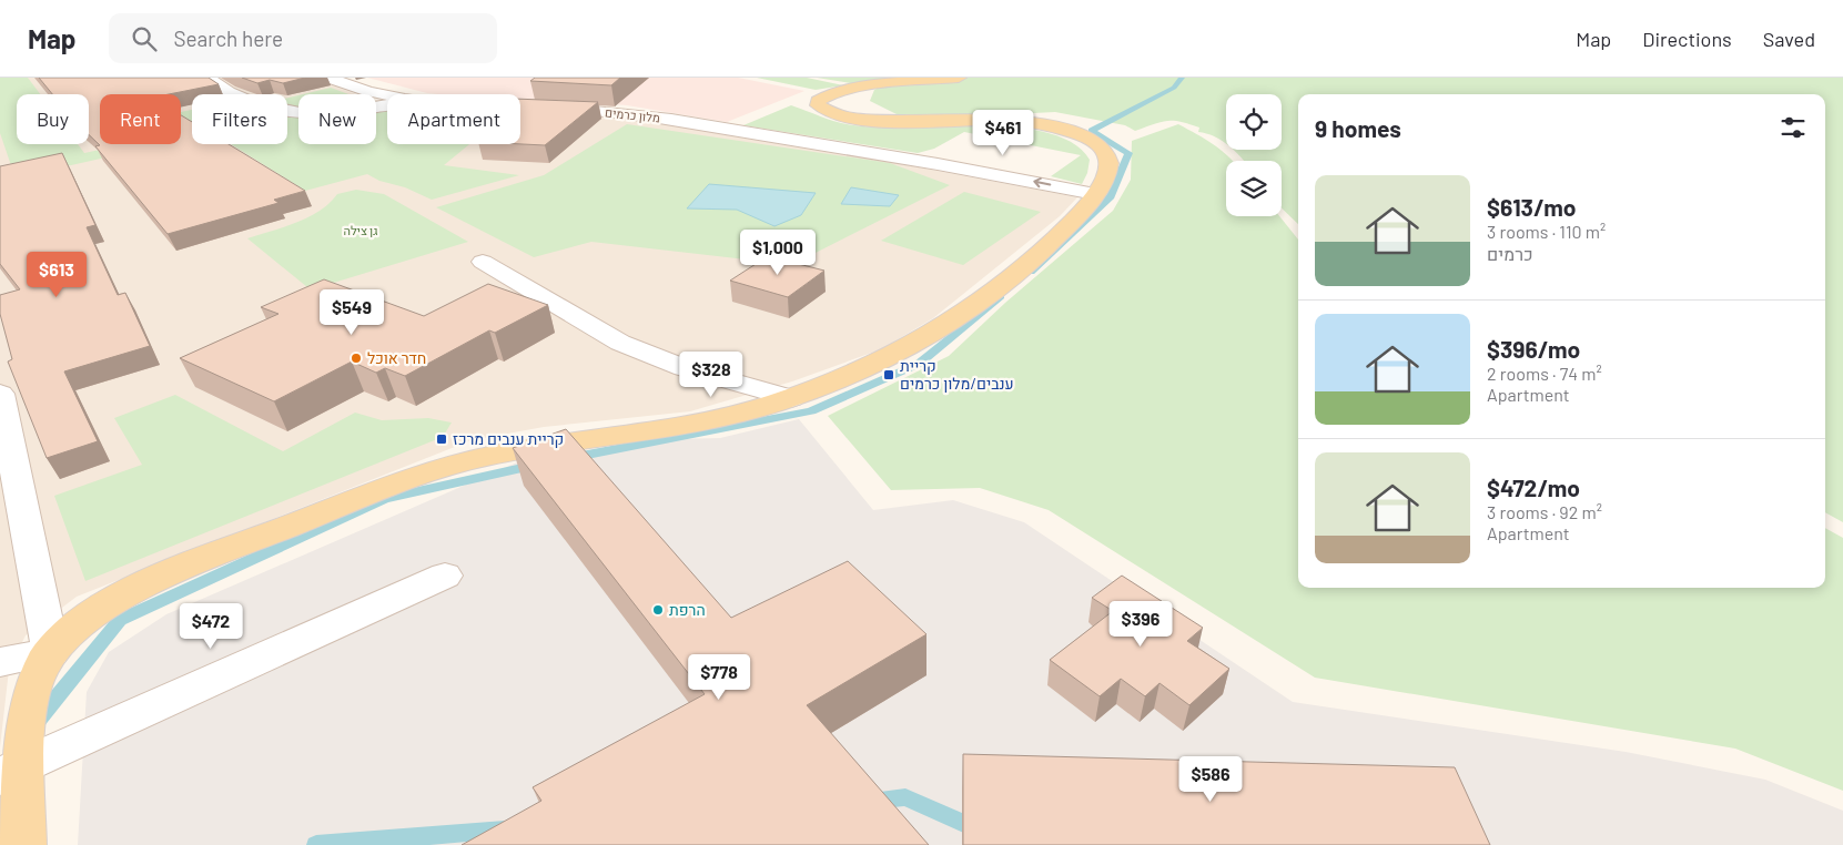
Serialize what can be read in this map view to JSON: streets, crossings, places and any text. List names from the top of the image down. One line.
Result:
{"streets":{"street":["מלון כרמים"]},"parks":["גן צילה"],"places":{"other":["חדר אוכל","הרפת"],"transit":["קריית ענבים/מלון כרמים","קריית ענבים מרכז"]},"page":{"header":"Map","search":"Search here","nav":["Map","Directions","Saved"],"chip":["Buy","Rent","Filters","New","Apartment"],"heading":"9 homes","price":["$461","$1,000","$613","$549","$328","$396","$472","$778","$586"],"list":[{"name":"$613/mo","note":"3 rooms · 110 m² · כרמים"},{"name":"$396/mo","note":"2 rooms · 74 m² · Apartment"},{"name":"$472/mo","note":"3 rooms · 92 m² · Apartment"}]}}
